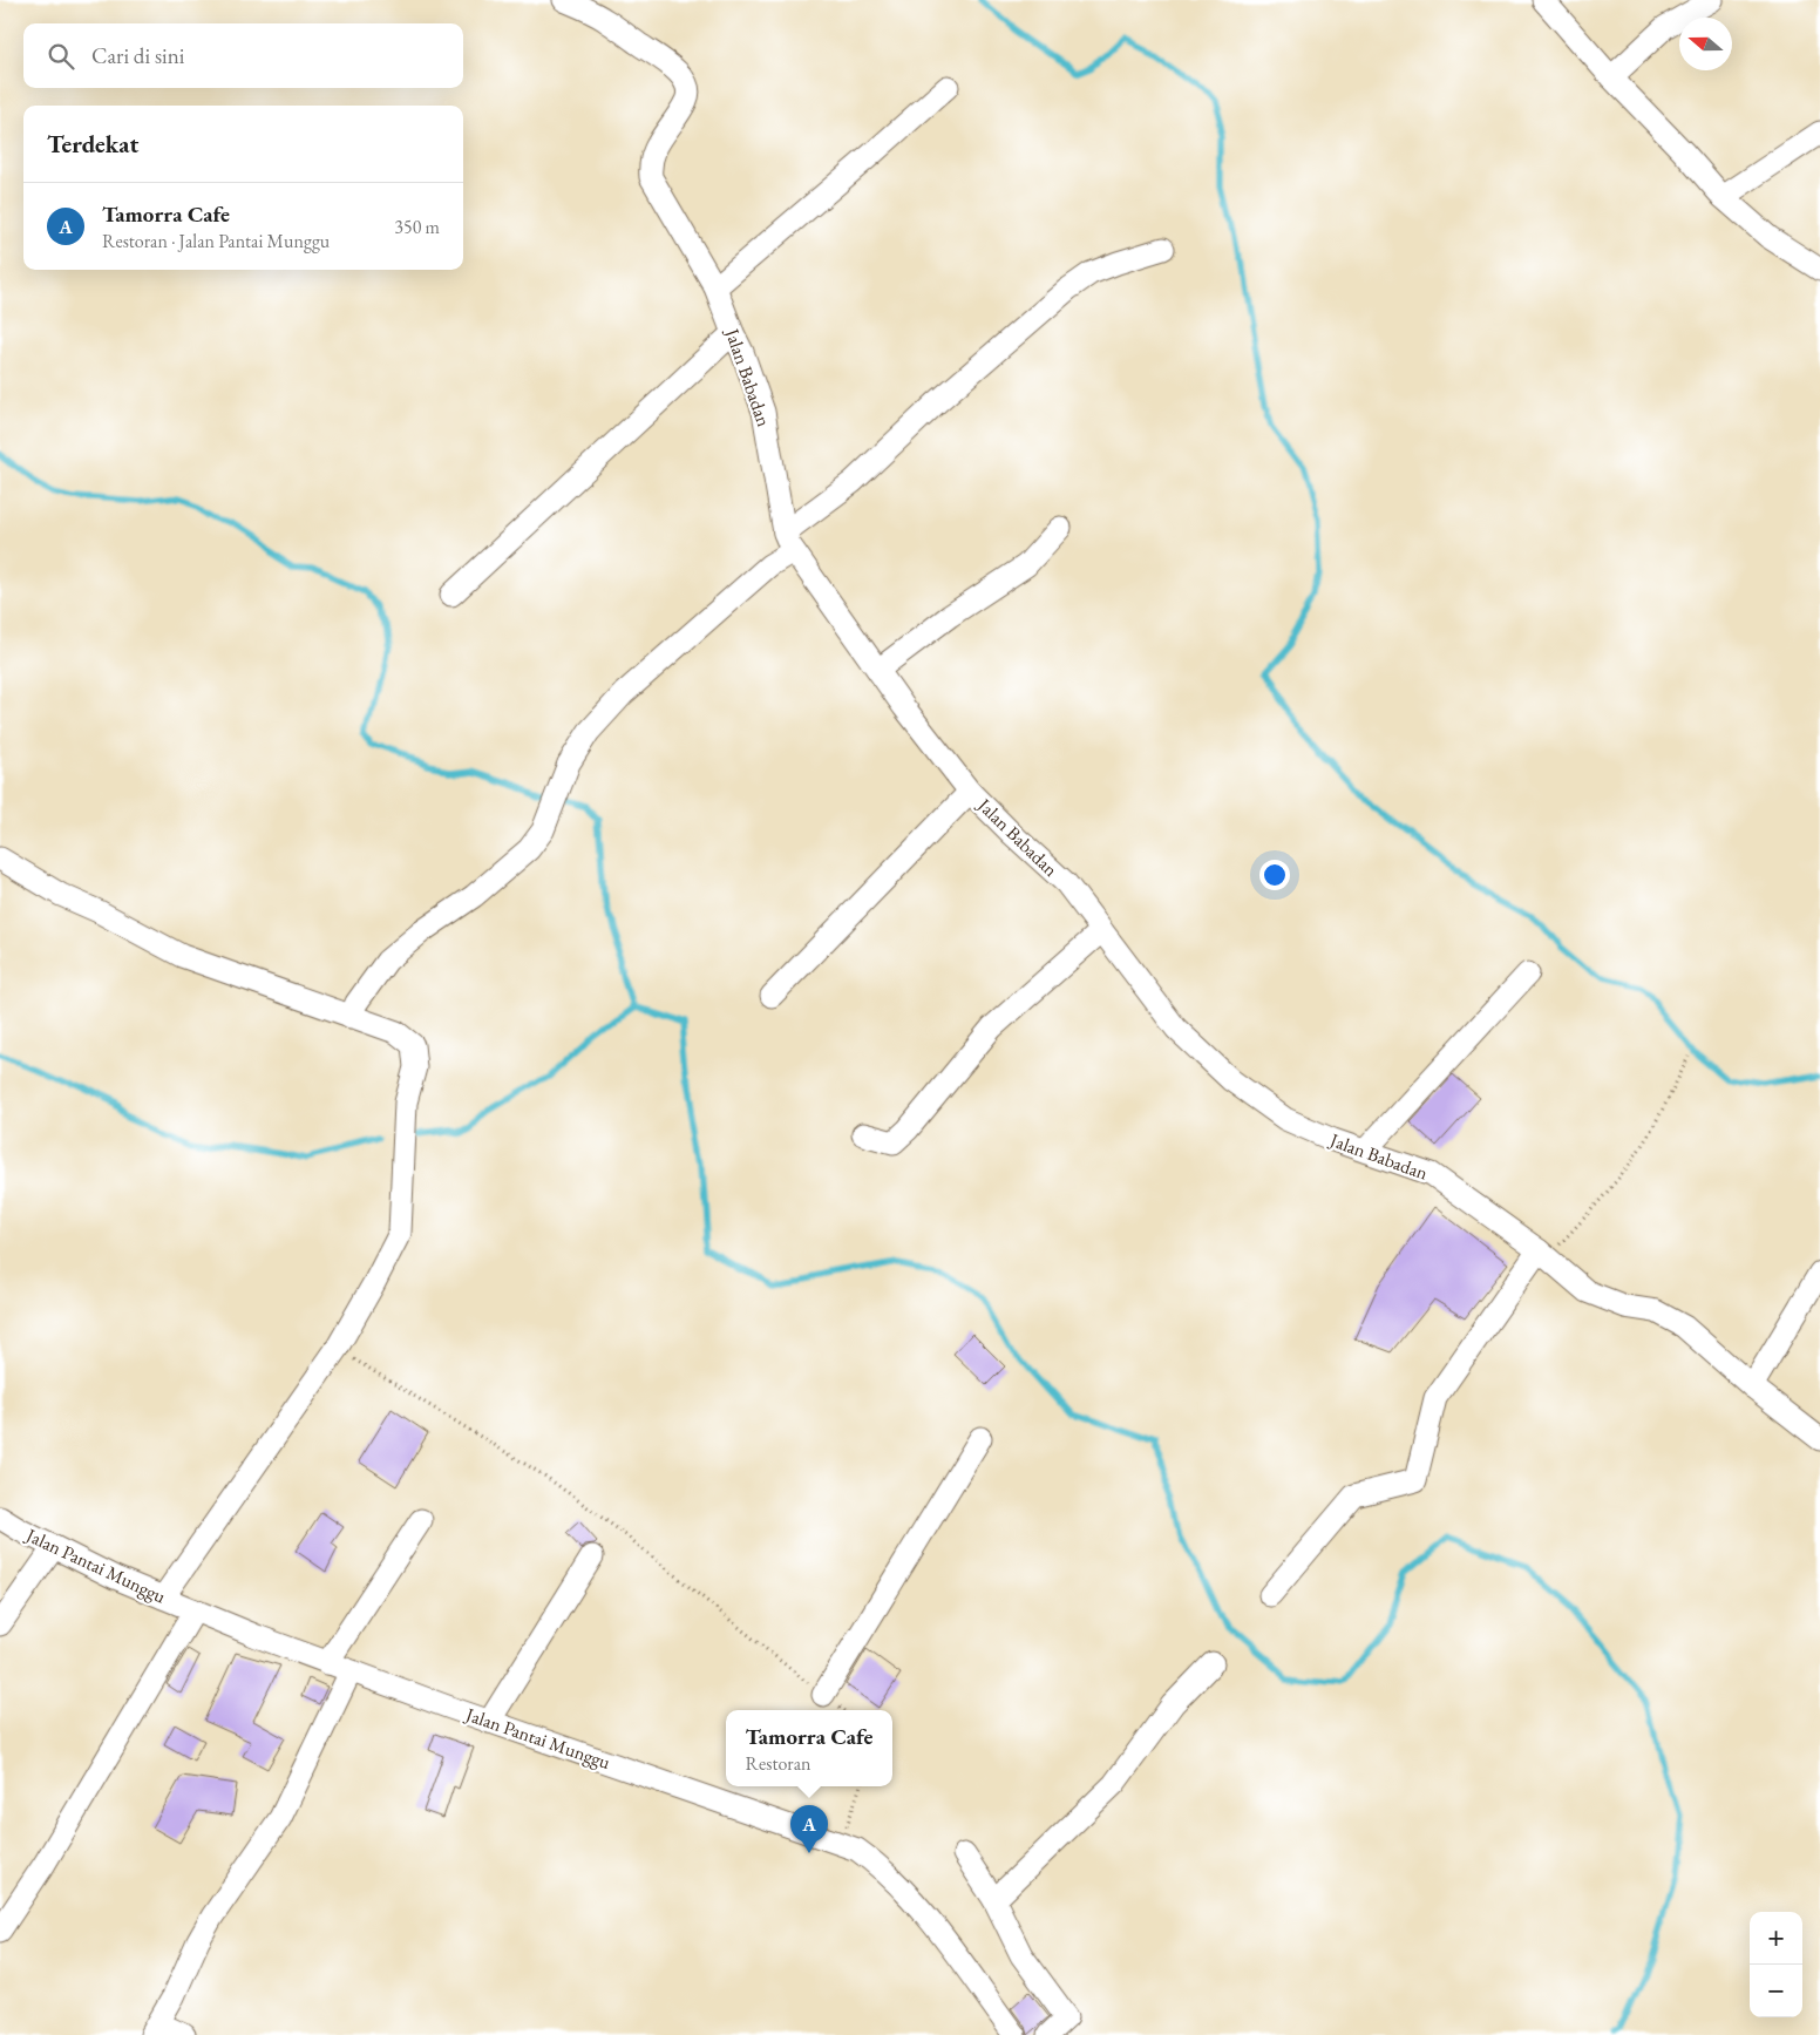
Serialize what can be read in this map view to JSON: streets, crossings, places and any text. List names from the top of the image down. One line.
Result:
{"streets":{"street":["Jalan Babadan","Jalan Pantai Munggu"]},"north":"left","page":{"search":"Cari di sini","heading":"Terdekat","list":[{"mark":"A","name":"Tamorra Cafe","note":"Restoran · Jalan Pantai Munggu","value":"350 m"}],"popup":["Tamorra Cafe","Restoran"],"pins":"A","map_buttons":["+","−"]}}
